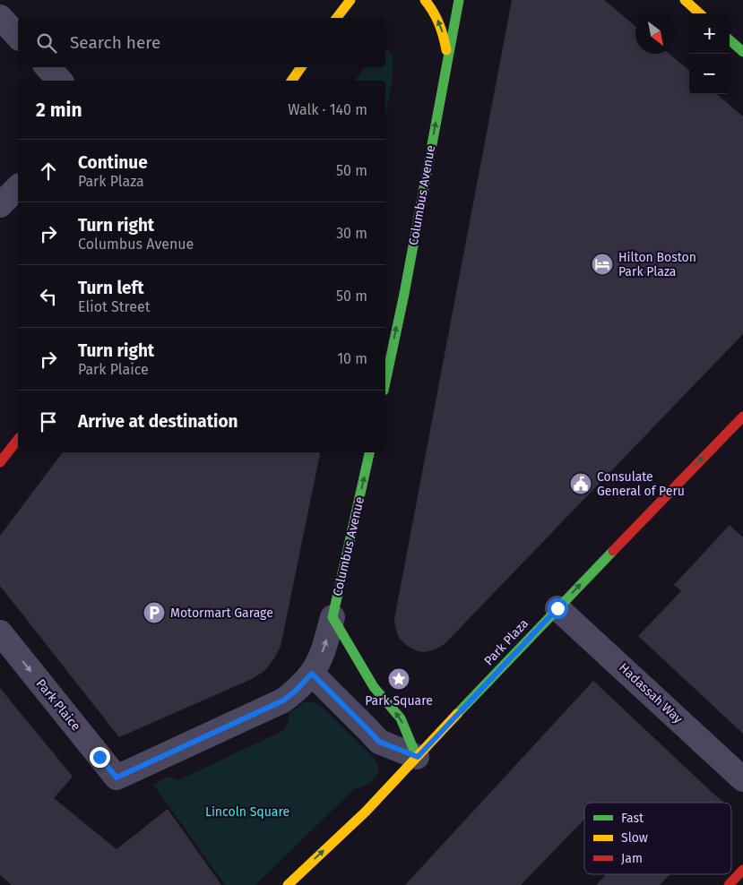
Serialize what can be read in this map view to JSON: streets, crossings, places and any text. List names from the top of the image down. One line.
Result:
{"streets":{"main road":["Columbus Avenue","Park Plaza"],"street":["Hadassah Way","Park Plaice"]},"crossings":[["Columbus Avenue","Park Plaice"],["Park Plaza","Hadassah Way"]],"one_way":["Columbus Avenue","Park Plaza","Park Plaice"],"parks":["Lincoln Square"],"places":{"hotel":["Hilton Boston Park Plaza"],"public building":["Consulate General of Peru"],"parking":["Motormart Garage"],"place":["Park Square"]},"legend":["Fast","Slow","Jam"],"north":"bottom right","page":{"map_buttons":["+","−"],"search":"Search here","heading":["2 min","Walk · 140 m"],"list":[["Continue","Park Plaza","50 m"],["Turn right","Columbus Avenue","30 m"],["Turn left","Eliot Street","50 m"],["Turn right","Park Plaice","10 m"],"Arrive at destination"]}}
